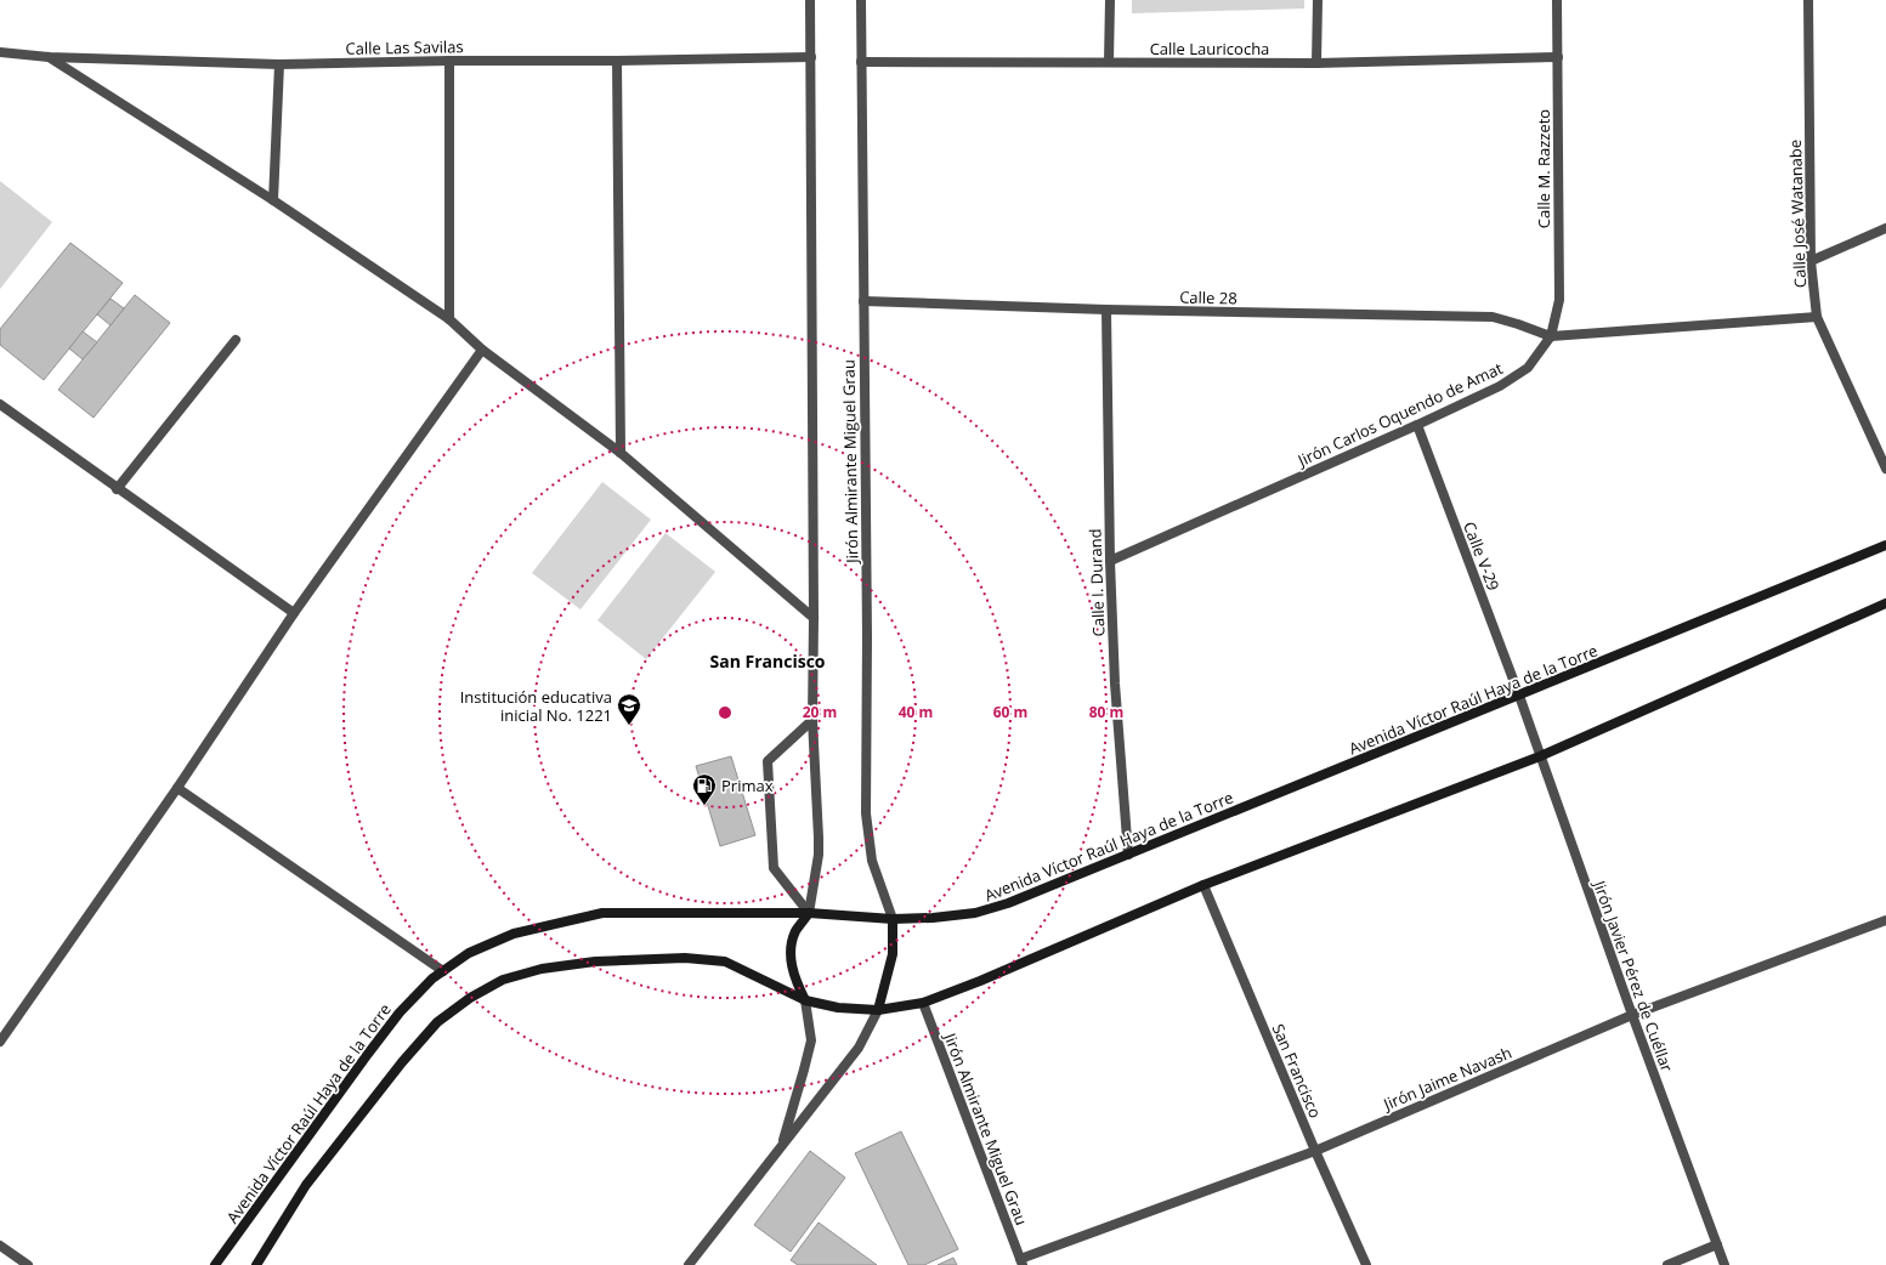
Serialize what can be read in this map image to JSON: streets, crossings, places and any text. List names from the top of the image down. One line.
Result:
{"streets":{"main road":["Avenida Víctor Raúl Haya de la Torre"],"street":["Calle Las Savilas","Calle Lauricocha","Calle M. Razzeto","Calle José Watanabe","Calle 28","Jirón Carlos Oquendo de Amat","Jirón Almirante Miguel Grau","Calle V-29","Calle I. Durand","Jirón Javier Pérez de Cuéllar","San Francisco","Jirón Jaime Navash"]},"crossings":[["Calle Lauricocha","Calle M. Razzeto"],["Calle Lauricocha","Jirón Almirante Miguel Grau"],["Calle M. Razzeto","Calle 28"],["Calle M. Razzeto","Jirón Carlos Oquendo de Amat"],["Calle 28","Jirón Carlos Oquendo de Amat"],["Calle 28","Jirón Almirante Miguel Grau"],["Calle 28","Calle I. Durand"],["Jirón Carlos Oquendo de Amat","Calle V-29"],["Jirón Carlos Oquendo de Amat","Calle I. Durand"],["Jirón Almirante Miguel Grau","Avenida Víctor Raúl Haya de la Torre"],["Jirón Almirante Miguel Grau","Jirón Jaime Navash"],["Calle V-29","Avenida Víctor Raúl Haya de la Torre"],["Calle V-29","Jirón Javier Pérez de Cuéllar"],["Calle I. Durand","Avenida Víctor Raúl Haya de la Torre"],["Avenida Víctor Raúl Haya de la Torre","Jirón Javier Pérez de Cuéllar"],["Jirón Javier Pérez de Cuéllar","Jirón Jaime Navash"],["San Francisco","Jirón Jaime Navash"]],"districts":["San Francisco"],"places":{"school or university":["Institución educativa inicial No. 1221"],"fuel station":["Primax"]},"rings":["20 m","40 m","60 m","80 m"]}
